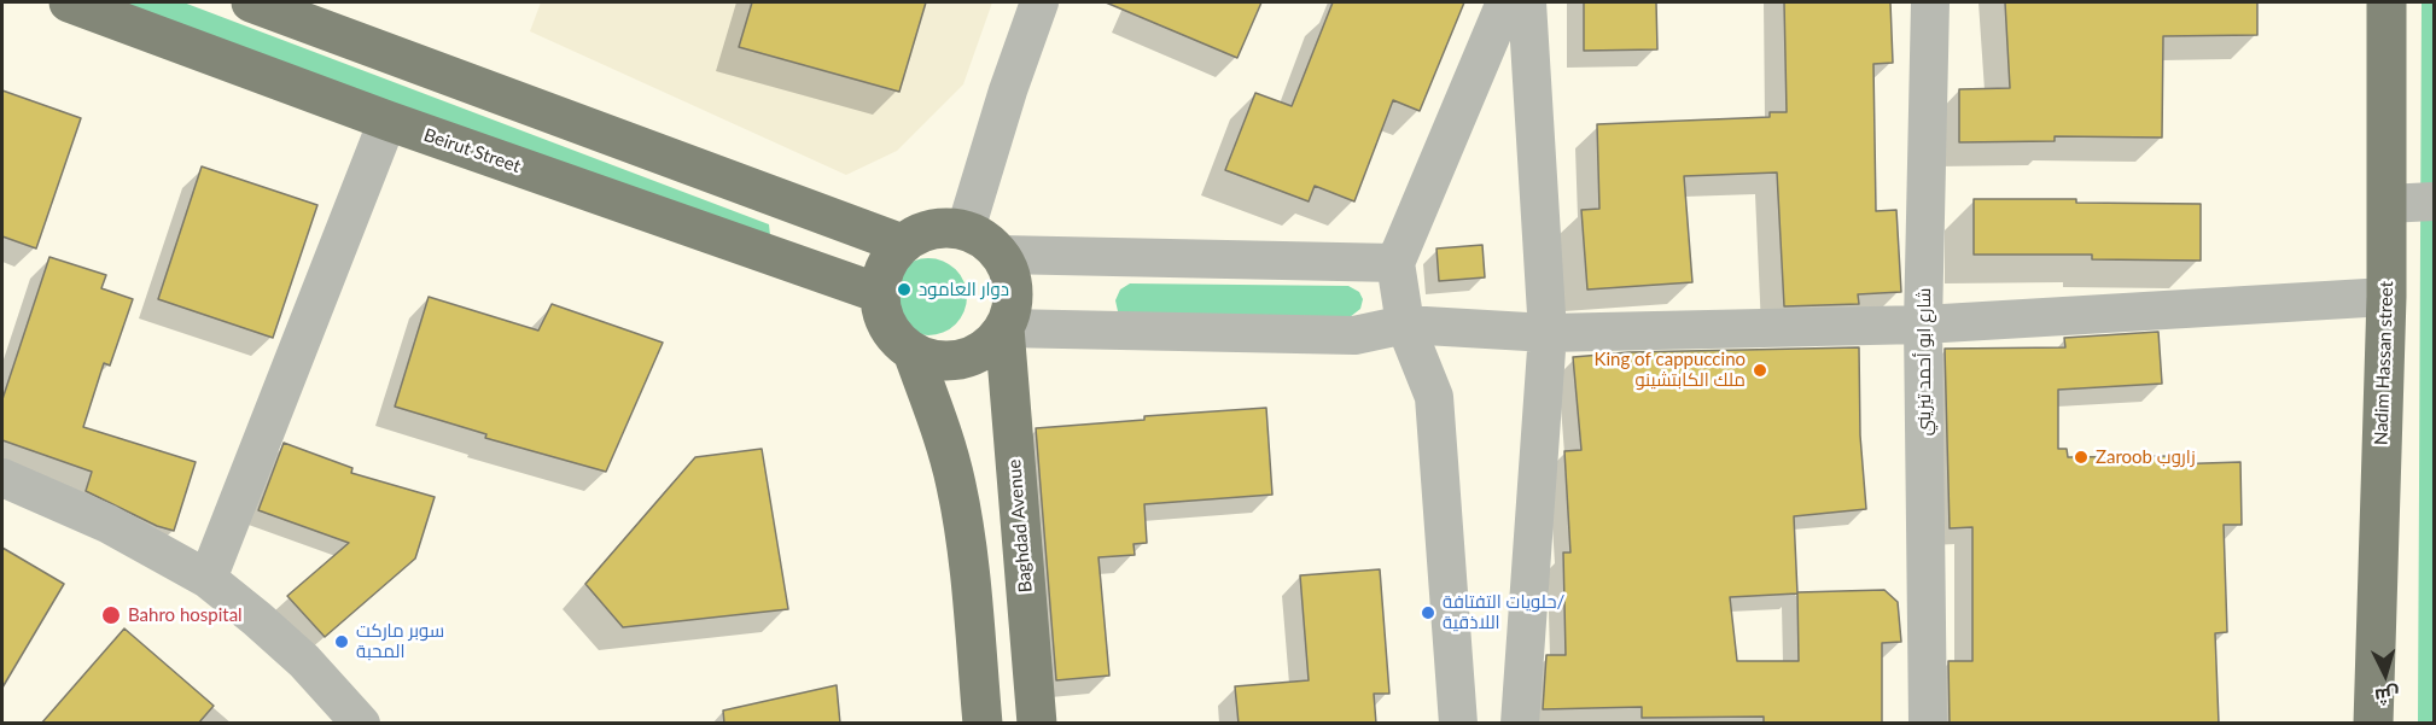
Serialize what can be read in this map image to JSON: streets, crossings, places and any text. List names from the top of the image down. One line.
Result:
{"streets":{"main road":["Beirut Street","Nadim Hassan street","Baghdad Avenue"],"street":["شارع ابو أحمد تيزيني"]},"crossings":[["Beirut Street","Baghdad Avenue"]],"places":["دوار العامود","King of cappuccino ملك الكابتشينو","Zaroob زاروب","حلويات التفتافة/ اللاذقية","Bahro hospital","سوبر ماركت المحبة"],"north":"bottom"}
